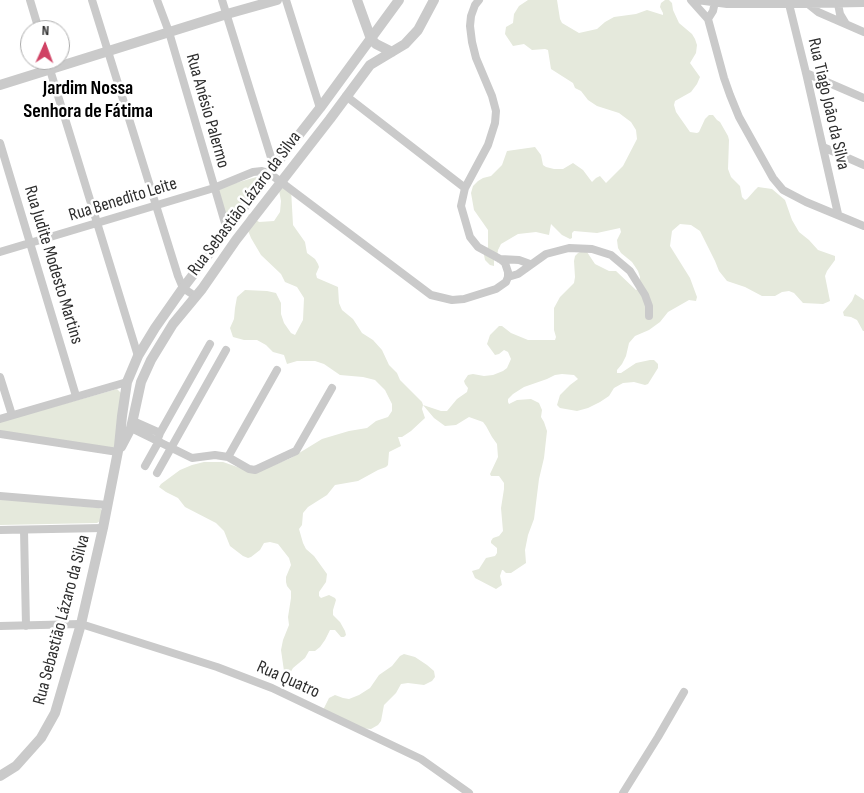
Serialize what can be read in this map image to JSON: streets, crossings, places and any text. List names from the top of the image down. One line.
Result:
{"streets":{"street":["Rua Tiago João da Silva","Rua Anésio Palermo","Rua Benedito Leite","Rua Sebastião Lázaro da Silva","Rua Judite Modesto Martins","Rua Quatro"]},"crossings":[["Rua Anésio Palermo","Rua Benedito Leite"],["Rua Anésio Palermo","Rua Sebastião Lázaro da Silva"],["Rua Benedito Leite","Rua Sebastião Lázaro da Silva"],["Rua Benedito Leite","Rua Judite Modesto Martins"],["Rua Sebastião Lázaro da Silva","Rua Quatro"]],"districts":["Jardim Nossa Senhora de Fátima"],"north":"top"}
